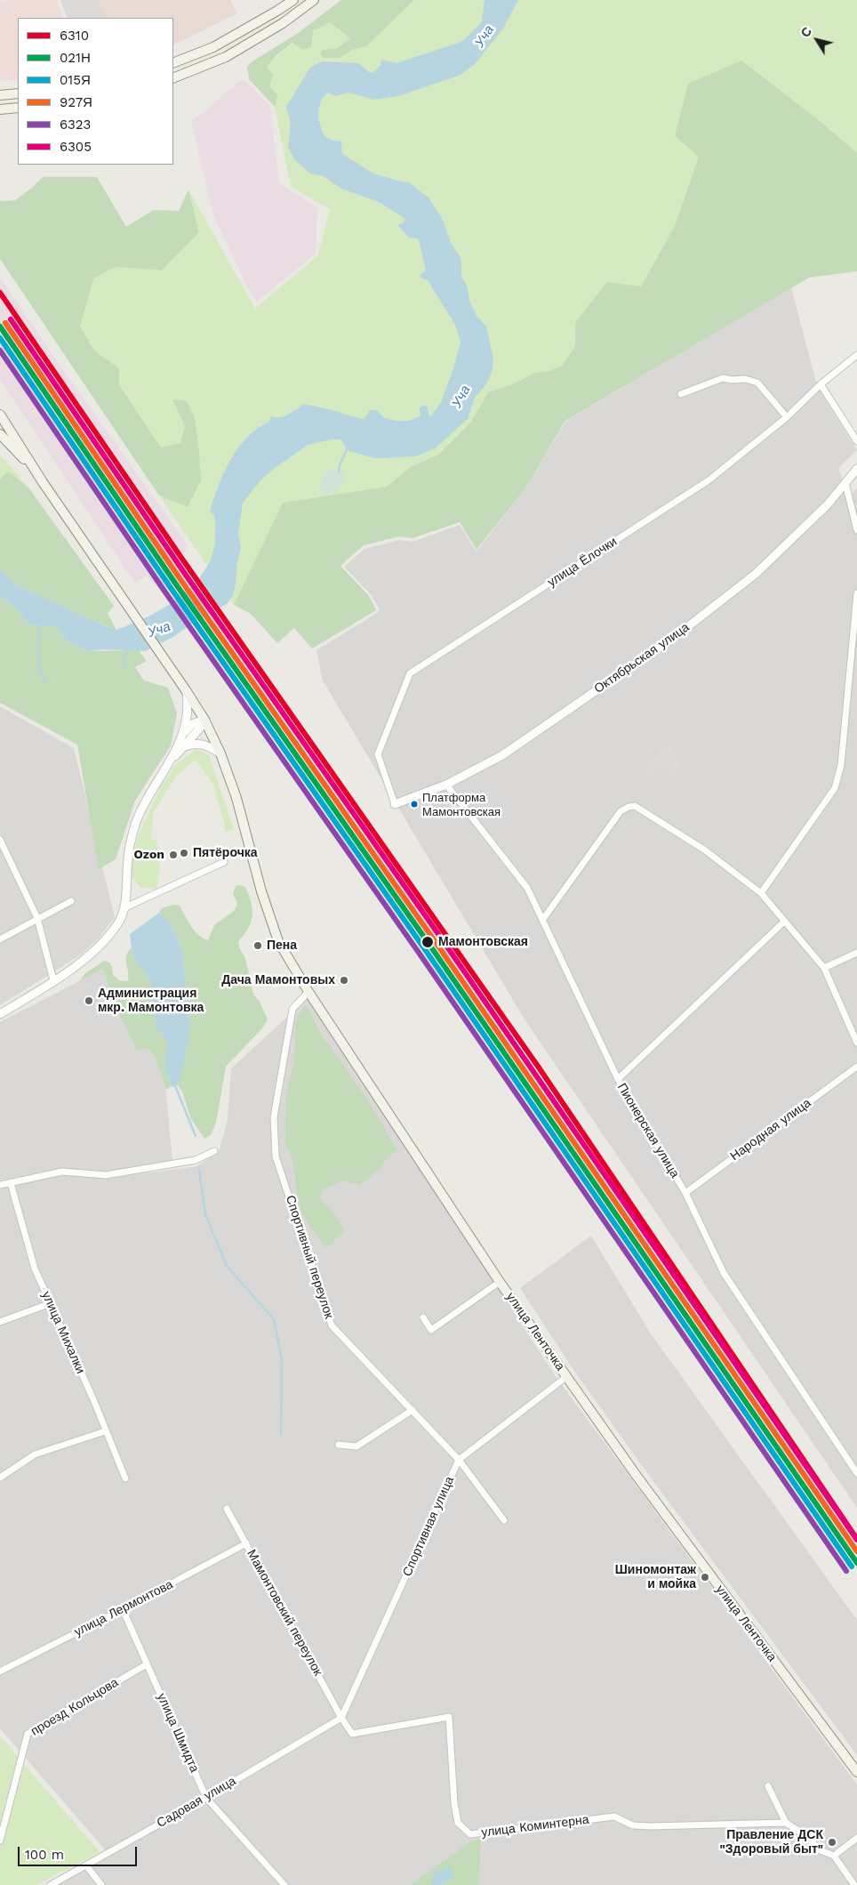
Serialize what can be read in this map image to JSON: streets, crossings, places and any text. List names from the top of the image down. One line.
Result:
{"streets":{"main road":["улица Ленточка"],"street":["улица Ёлочки","Октябрьская улица","Народная улица","Пионерская улица","Спортивный переулок","улица Михалки","Спортивная улица","улица Лермонтова","Мамонтовский переулок","проезд Кольцова","улица Шмидта","Садовая улица","улица Коминтерна"]},"crossings":[["улица Ёлочки","Октябрьская улица"],["Октябрьская улица","Пионерская улица"],["Народная улица","Пионерская улица"],["Спортивный переулок","улица Ленточка"],["Спортивный переулок","Спортивная улица"],["улица Ленточка","Спортивная улица"],["Спортивная улица","Мамонтовский переулок"],["Спортивная улица","Садовая улица"],["Спортивная улица","улица Коминтерна"],["улица Лермонтова","Мамонтовский переулок"],["улица Лермонтова","улица Шмидта"],["Мамонтовский переулок","Садовая улица"],["Мамонтовский переулок","улица Коминтерна"],["проезд Кольцова","улица Шмидта"],["улица Шмидта","Садовая улица"],["Садовая улица","улица Коминтерна"]],"water":["Уча"],"places":["Платформа Мамонтовская","Пятёрочка","Ozon","Мамонтовская","Пена","Дача Мамонтовых","Администрация мкр. Мамонтовка","Шиномонтаж и мойка","Правление ДСК \"Здоровый быт\""],"lines":["transit line 6310","transit line 6305","transit line 927Я","transit line 021Н","transit line 015Я","transit line 6323"],"legend":["6310","021Н","015Я","927Я","6323","6305"],"scale_bar":"100 m","north":"top left"}
